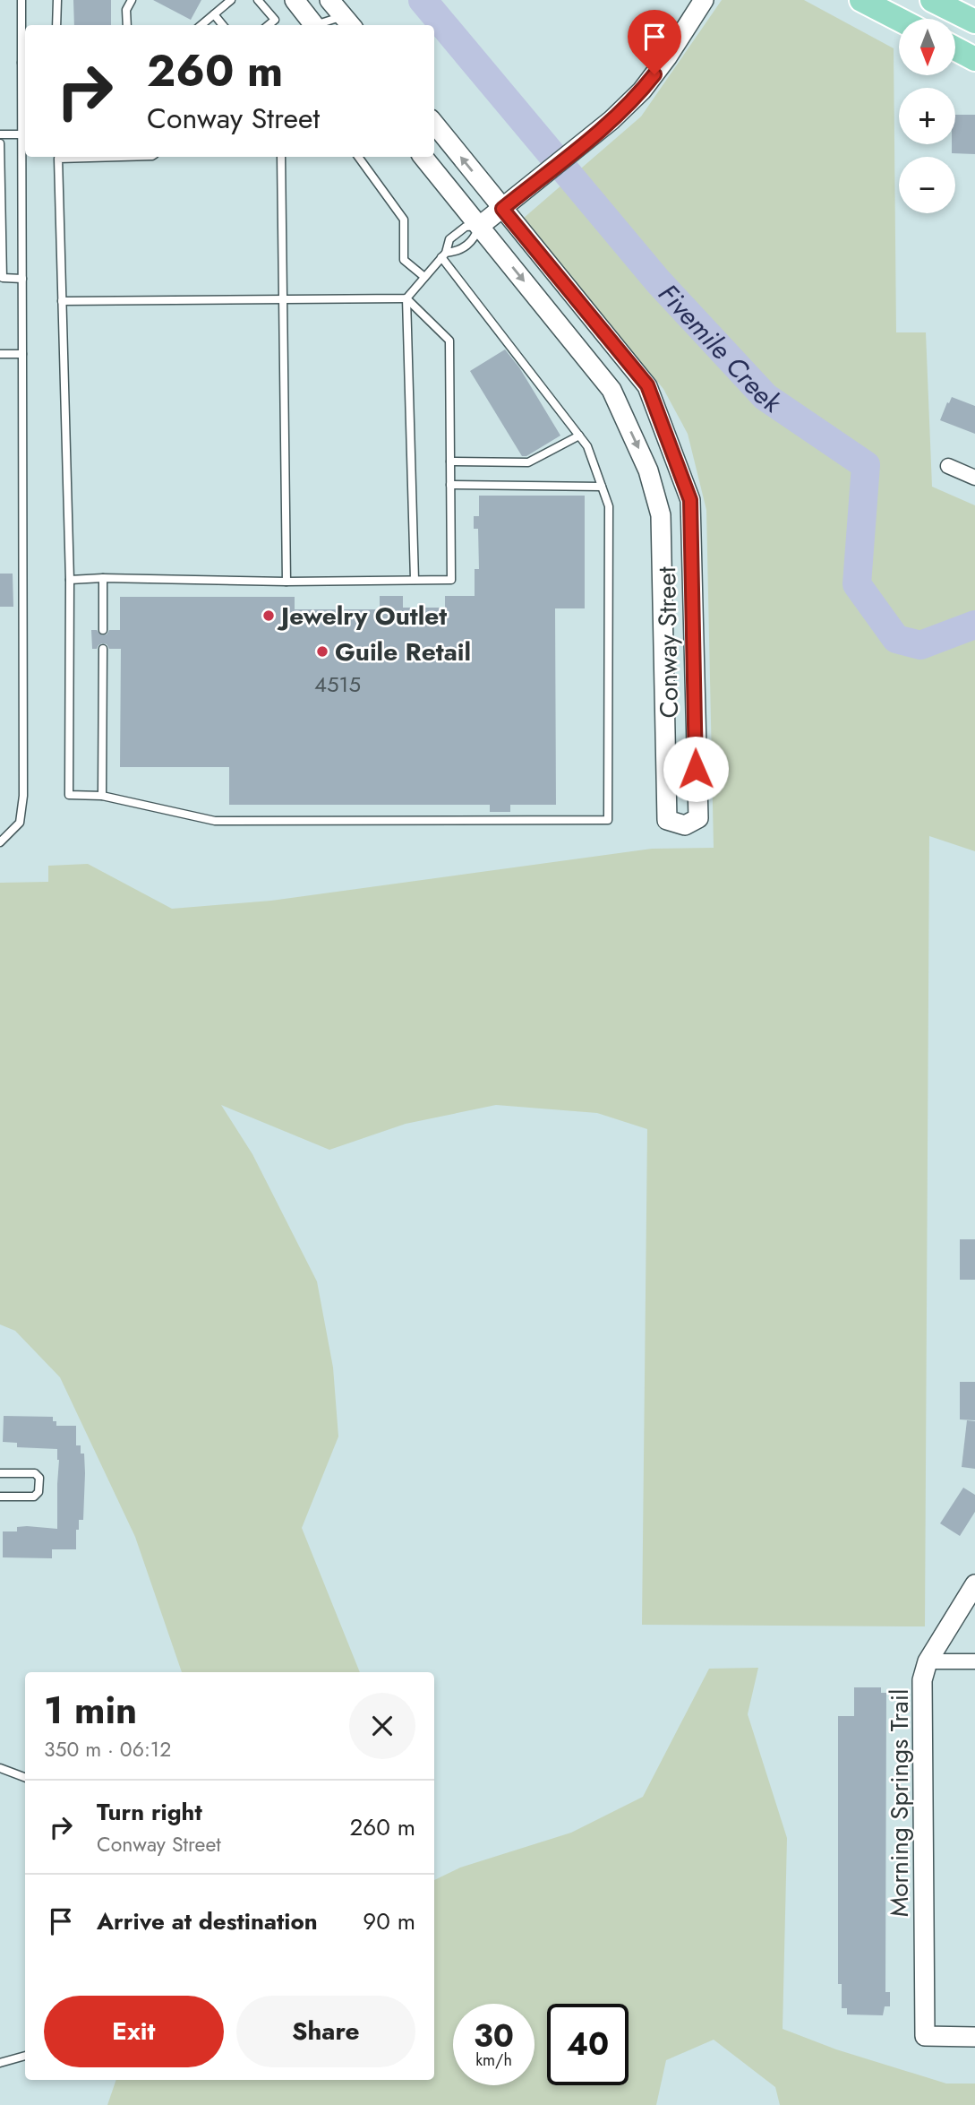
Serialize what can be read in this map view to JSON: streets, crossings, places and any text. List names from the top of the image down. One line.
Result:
{"streets":{"street":["Conway Street","Morning Springs Trail"]},"water":["Fivemile Creek"],"places":["Jewelry Outlet","Guile Retail"],"house_numbers":["4515"],"north":"bottom","page":{"map_buttons":["+","−"],"turn":["260 m","Conway Street"],"heading":["1 min","350 m · 06:12"],"list":[{"name":"Turn right","note":"Conway Street","value":"260 m"},{"name":"Arrive at destination","value":"90 m"}],"buttons":["Exit","Share"],"speed":"30 km/h","limit":"40"}}
